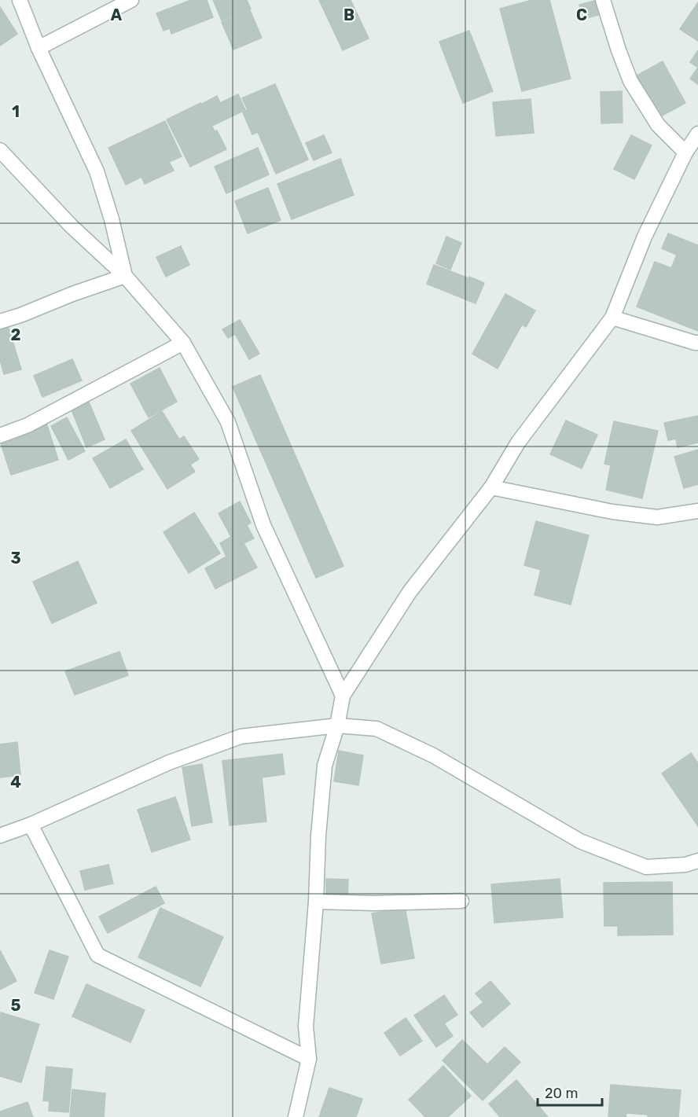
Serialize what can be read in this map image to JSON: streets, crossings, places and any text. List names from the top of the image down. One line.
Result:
{"scale_bar":"20 m","grid":{"columns":["A","B","C"],"rows":["1","2","3","4","5"]}}
